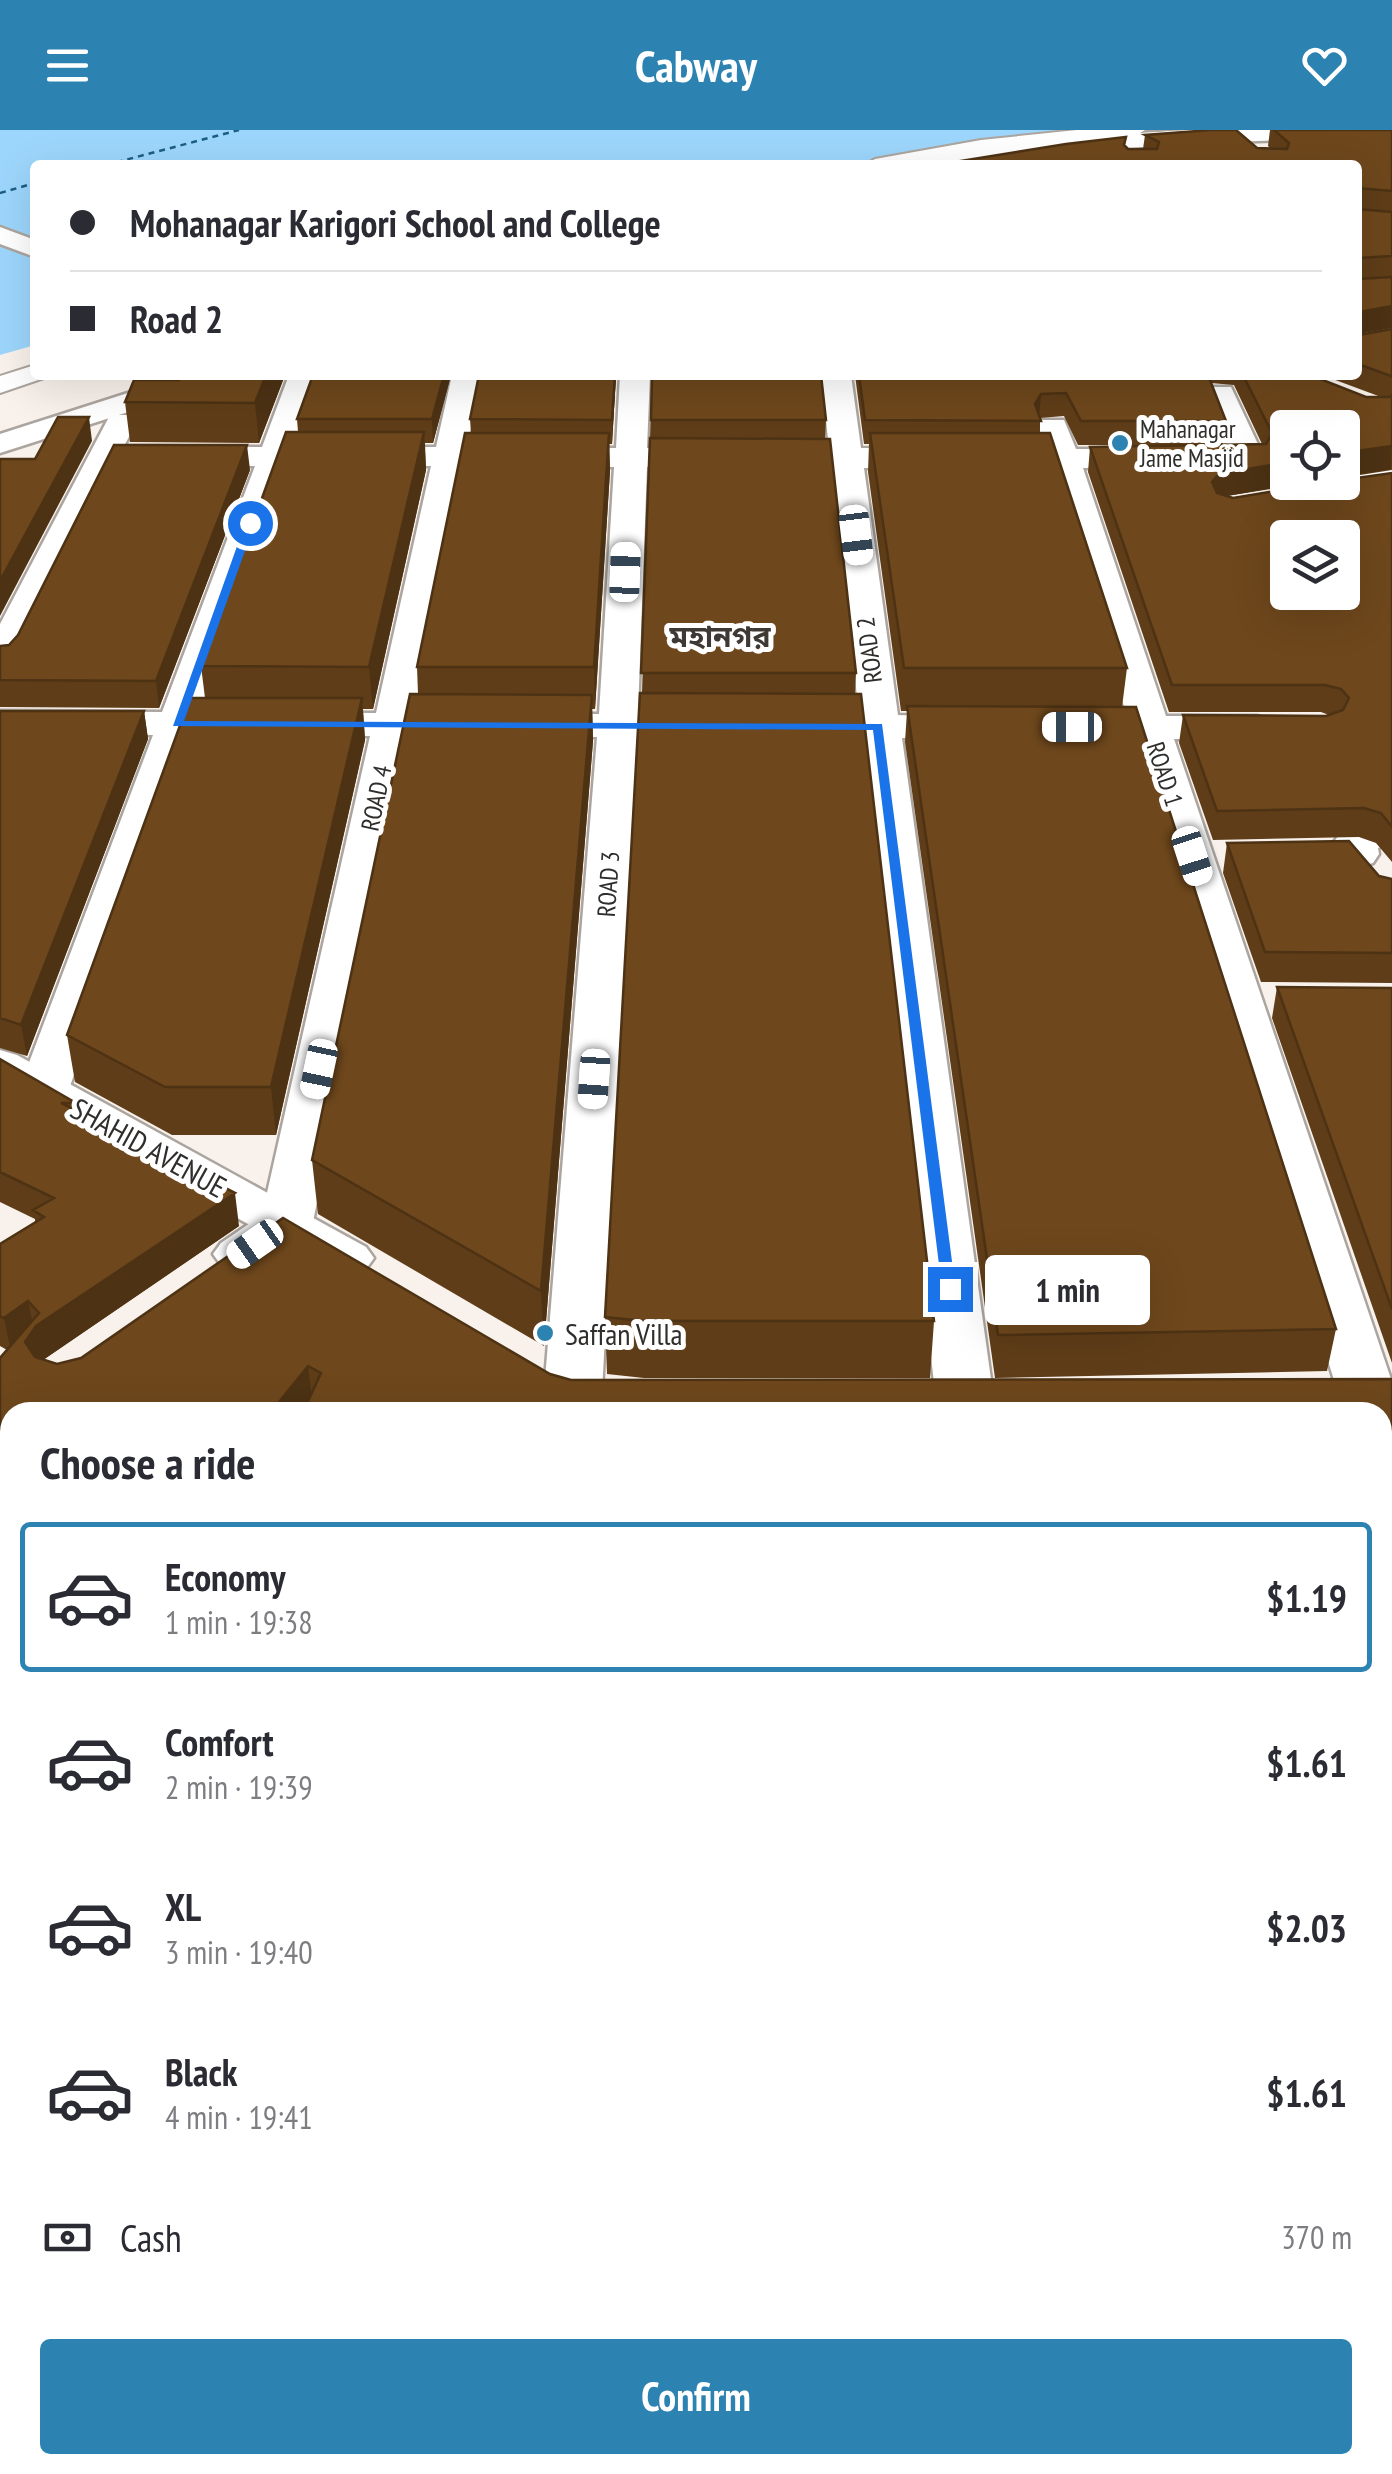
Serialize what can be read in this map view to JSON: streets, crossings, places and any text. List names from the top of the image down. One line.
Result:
{"streets":{"street":["ROAD 2","ROAD 1","ROAD 4","ROAD 3","SHAHID AVENUE"]},"crossings":[["ROAD 4","SHAHID AVENUE"]],"districts":["মহানগর"],"places":["Mahanagar Jame Masjid","Saffan Villa"],"page":{"header":"Cabway","banner":["Mohanagar Karigori School and College","Road 2"],"bubble":"1 min","heading":"Choose a ride","list":[{"name":"Economy","note":"1 min · 19:38","value":"$1.19"},{"name":"Comfort","note":"2 min · 19:39","value":"$1.61"},{"name":"XL","note":"3 min · 19:40","value":"$2.03"},{"name":"Black","note":"4 min · 19:41","value":"$1.61"}],"pay":["Cash","370 m"],"buttons":"Confirm"}}
